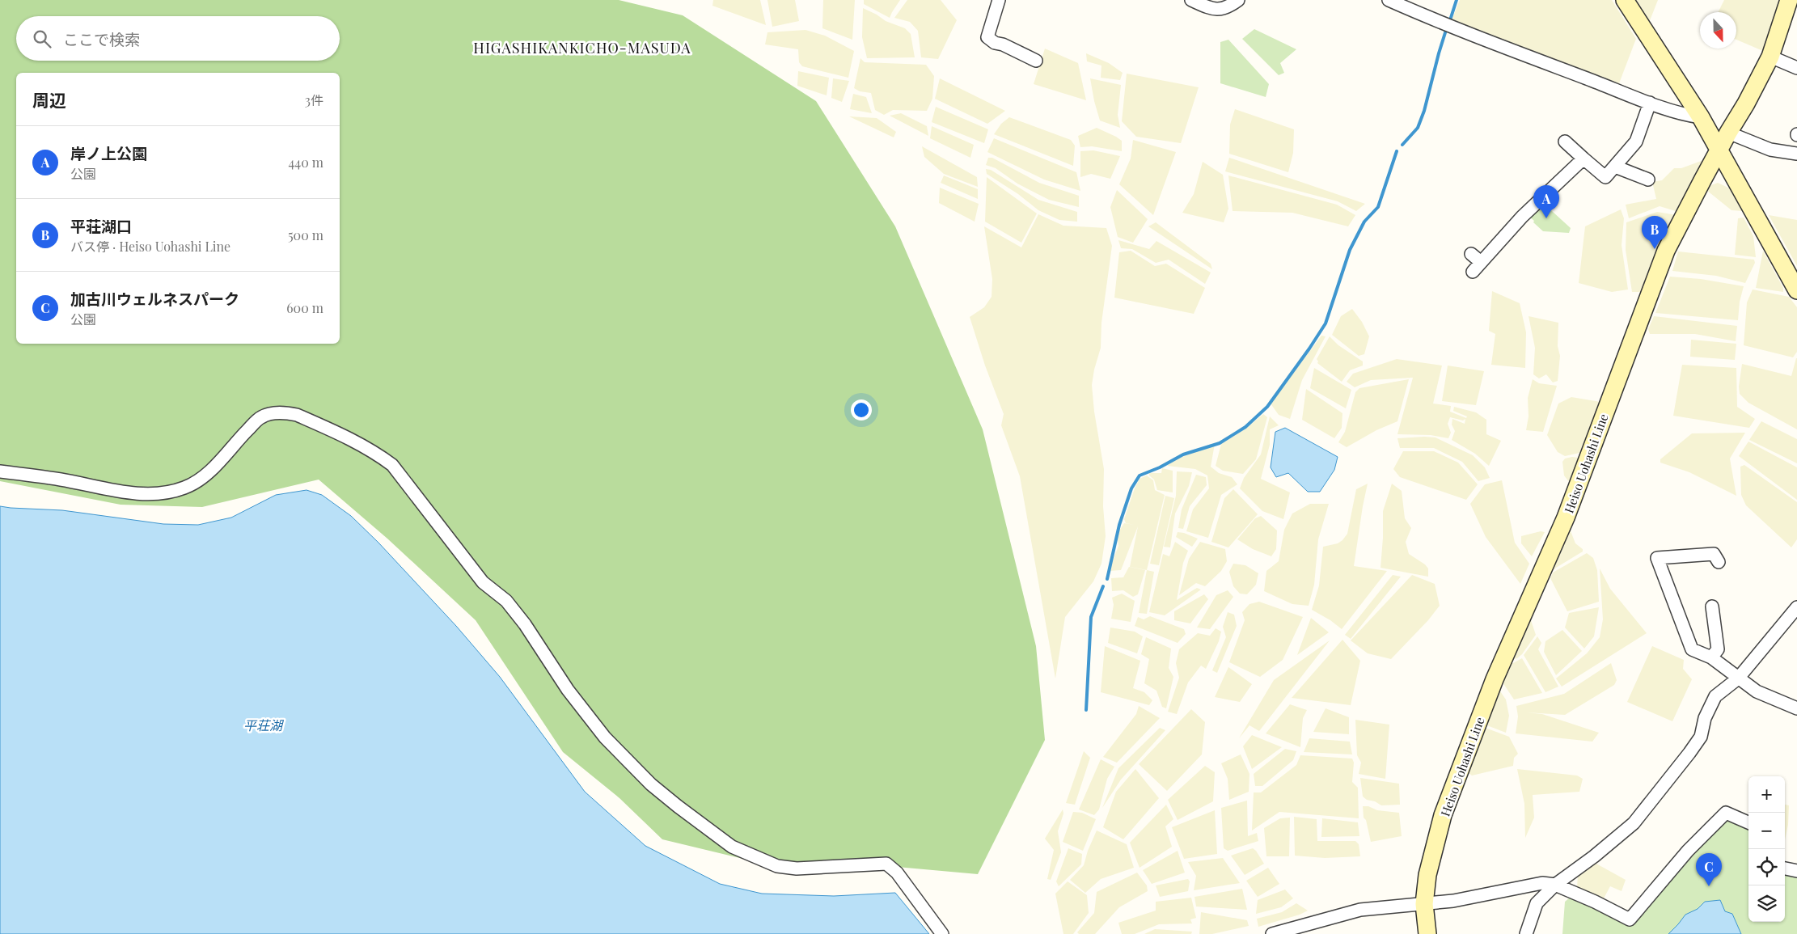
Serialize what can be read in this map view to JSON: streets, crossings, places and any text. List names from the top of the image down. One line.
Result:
{"streets":{"main road":["Heiso Uohashi Line"]},"districts":["HIGASHIKANKICHO-MASUDA"],"water":["平荘湖"],"north":"bottom","page":{"search":"ここで検索","heading":["周辺","3件"],"list":[{"mark":"A","name":"岸ノ上公園","note":"公園","value":"440 m"},{"mark":"B","name":"平荘湖口","note":"バス停 · Heiso Uohashi Line","value":"500 m"},{"mark":"C","name":"加古川ウェルネスパーク","note":"公園","value":"600 m"}],"pins":["A","B","C"],"map_buttons":["+","−"]}}
